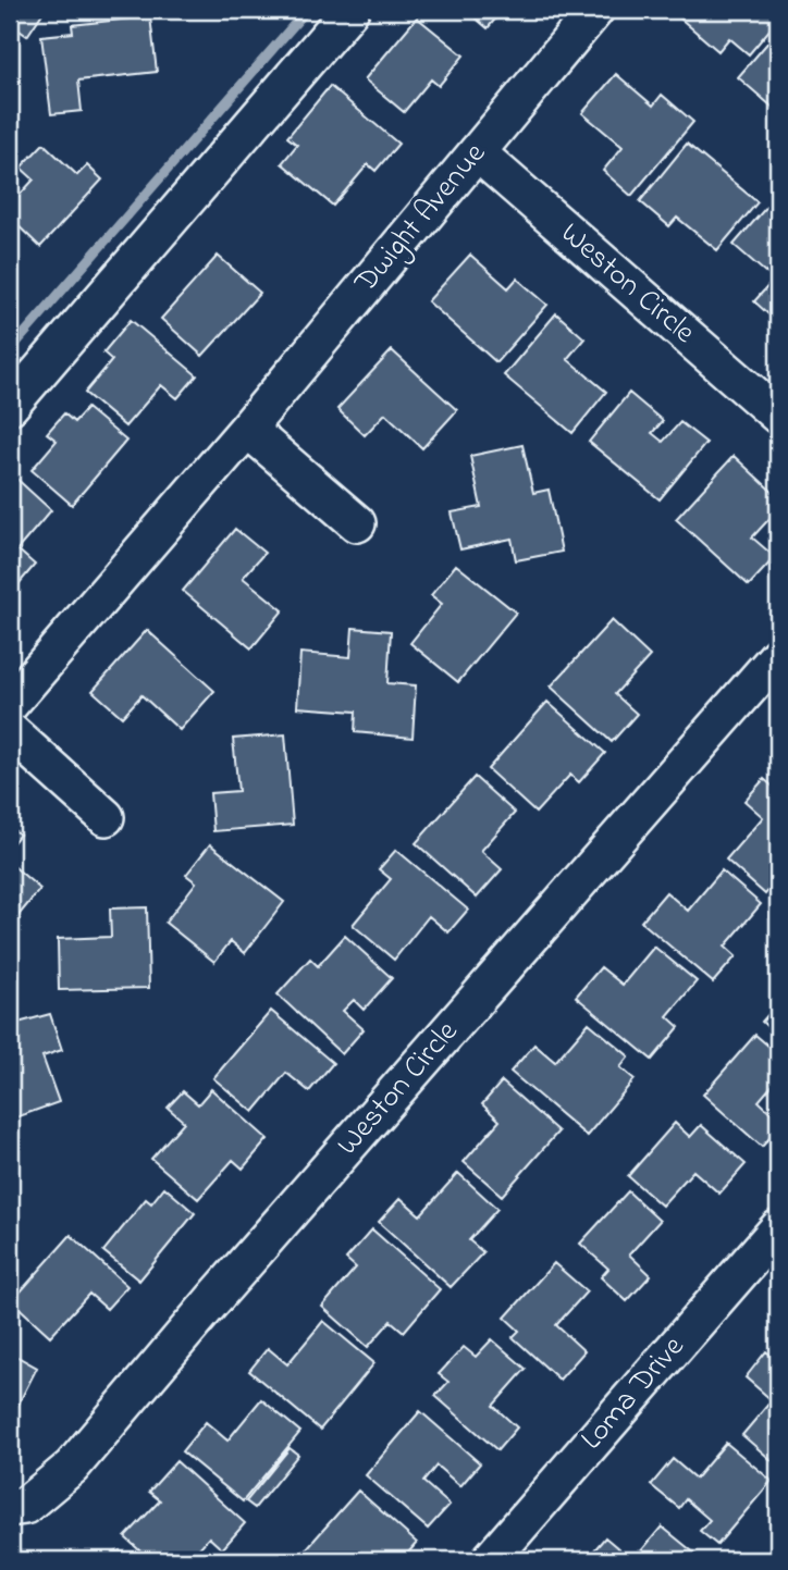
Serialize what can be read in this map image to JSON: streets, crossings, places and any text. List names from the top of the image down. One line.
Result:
{"streets":{"street":["Dwight Avenue","Weston Circle","Loma Drive"]},"crossings":[["Dwight Avenue","Weston Circle"]]}
